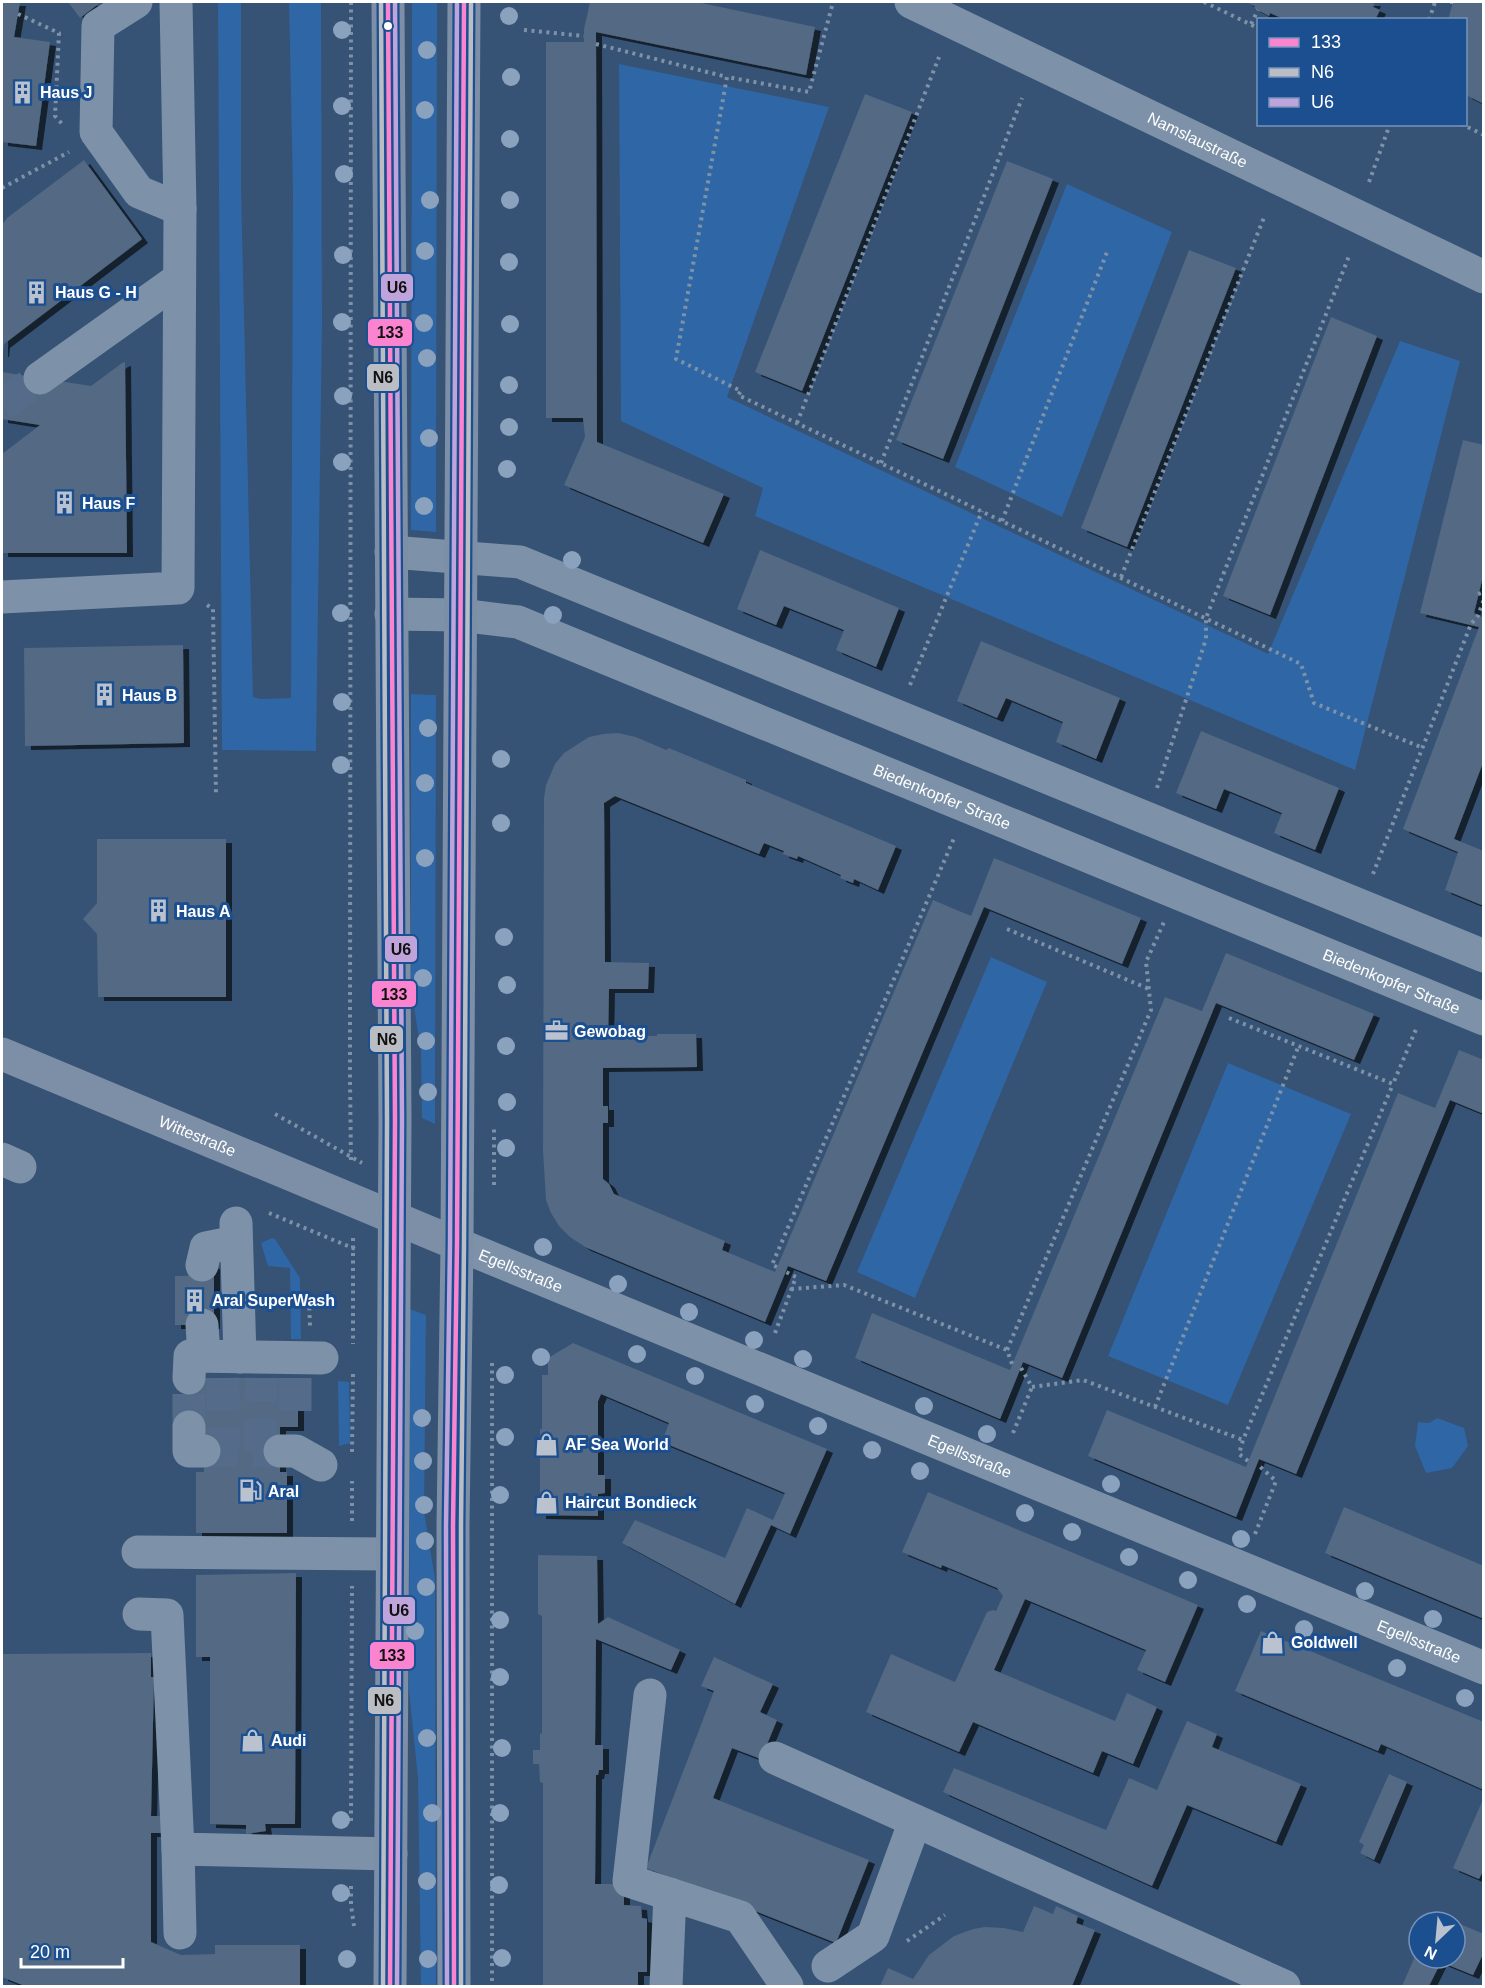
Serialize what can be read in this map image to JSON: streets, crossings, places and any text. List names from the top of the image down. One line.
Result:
{"streets":{"main road":["Wittestraße"],"street":["Namslaustraße","Biedenkopfer Straße","Egellsstraße"]},"crossings":[["Wittestraße","Egellsstraße"]],"places":{"building":["Haus J","Haus G - H","Haus F","Haus B","Haus A","Aral SuperWash"],"office":["Gewobag"],"shop":["AF Sea World","Haircut Bondieck","Goldwell","Audi"],"fuel station":["Aral"]},"lines":["transit line 133","transit line N6","transit line U6"],"legend":["133","N6","U6"],"scale_bar":"20 m","north":"bottom left"}
